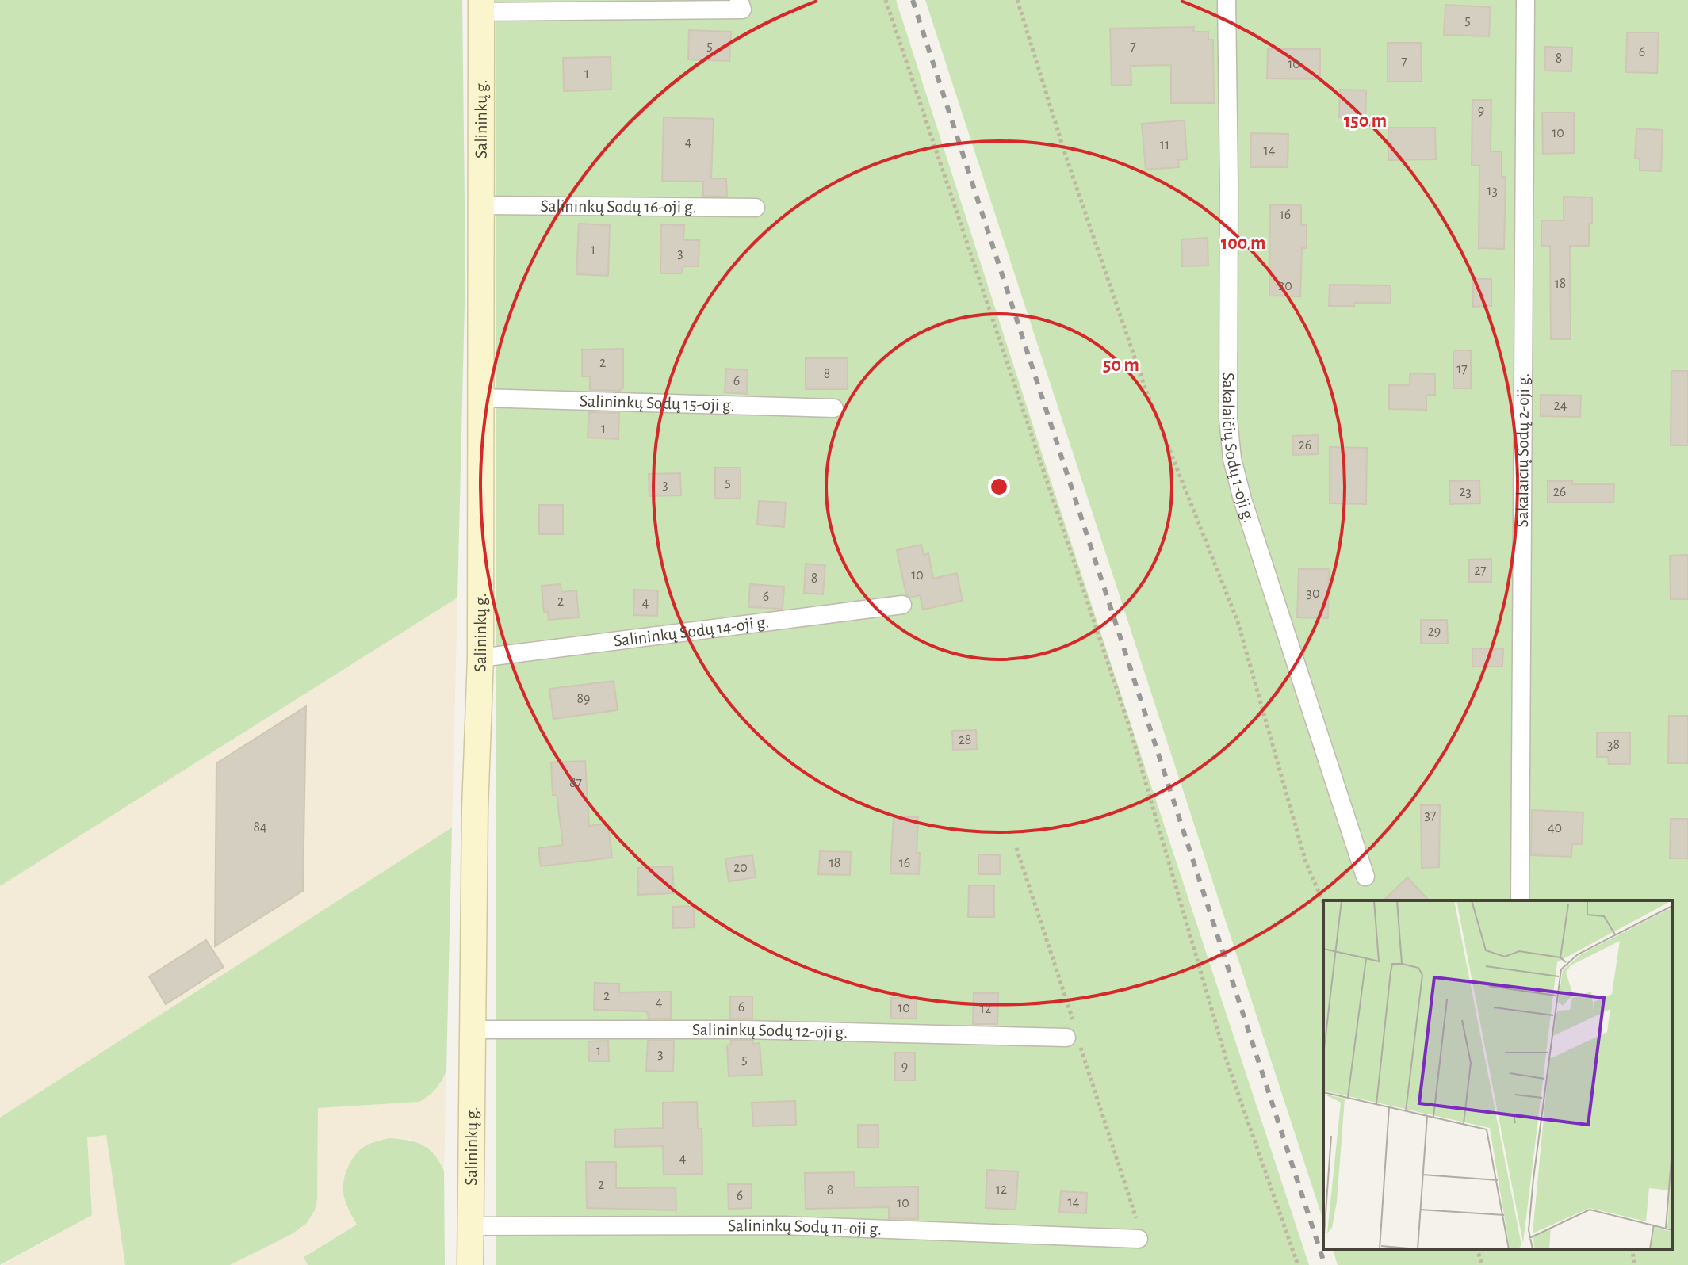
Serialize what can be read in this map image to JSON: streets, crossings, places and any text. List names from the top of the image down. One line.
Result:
{"streets":{"main road":["Salininkų g."],"street":["Salininkų Sodų 16-oji g.","Salininkų Sodų 15-oji g.","Sakalaičių Sodų 1-oji g.","Sakalaičių Sodų 2-oji g.","Salininkų Sodų 14-oji g.","Salininkų Sodų 12-oji g.","Salininkų Sodų 11-oji g."]},"crossings":[["Salininkų g.","Salininkų Sodų 16-oji g."],["Salininkų g.","Salininkų Sodų 15-oji g."],["Salininkų g.","Salininkų Sodų 14-oji g."],["Salininkų g.","Salininkų Sodų 12-oji g."],["Salininkų g.","Salininkų Sodų 11-oji g."]],"house_numbers":["5","5","7","6","8","7","10","1","9","10","4","11","14","13","16","1","3","18","20","2","17","8","6","24","1","26","5","3","23","26","27","10","8","30","6","2","4","29","89","28","38","87","37","84","40","18","16","20","2","4","6","10","12","1","3","5","9","4","2","12","8","6","14","10"],"rings":["150 m","100 m","50 m"]}
